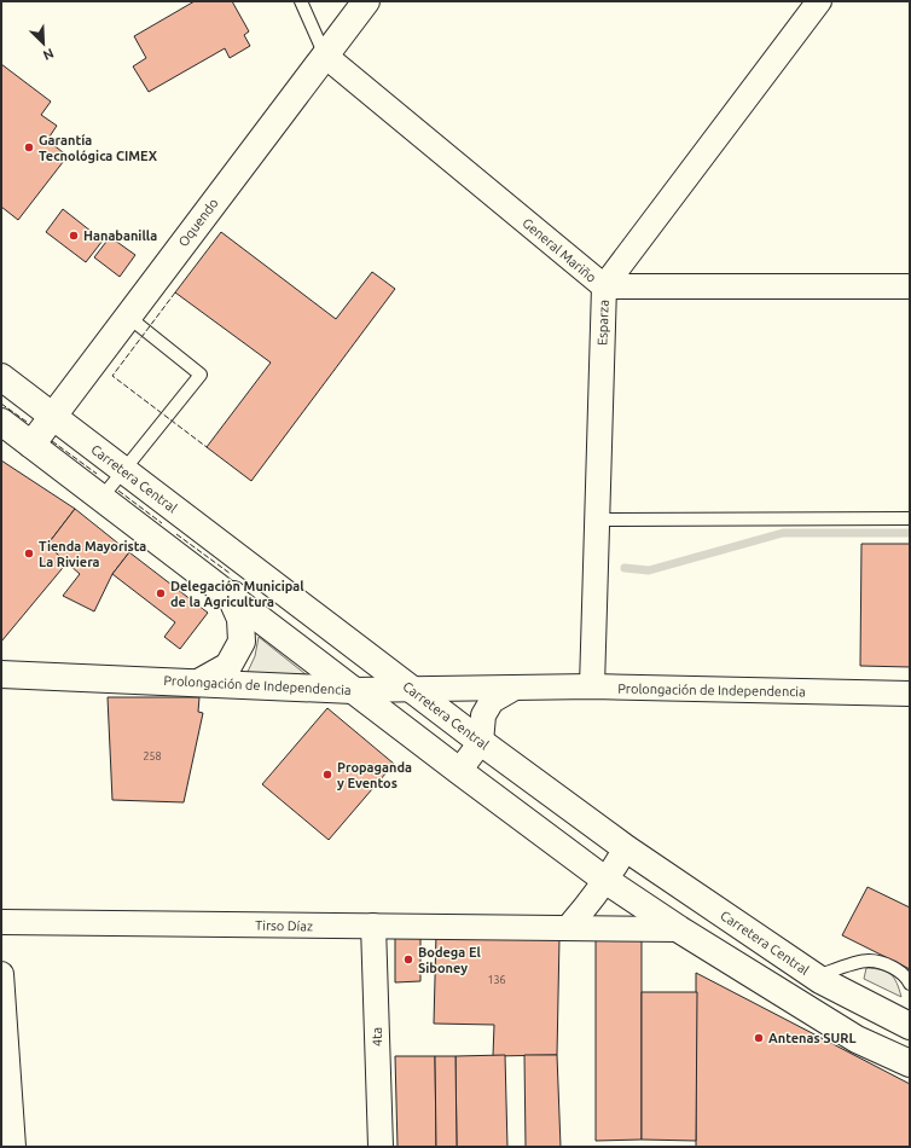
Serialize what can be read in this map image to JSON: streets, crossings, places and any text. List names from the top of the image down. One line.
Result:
{"streets":{"main road":["Oquendo","Carretera Central","Prolongación de Independencia"],"street":["General Mariño","Esparza","Tirso Díaz","4ta"]},"crossings":[["Oquendo","General Mariño"],["Oquendo","Carretera Central"],["General Mariño","Esparza"],["Esparza","Prolongación de Independencia"],["Carretera Central","Prolongación de Independencia"],["Tirso Díaz","4ta"]],"places":["Garantía Tecnológica CIMEX","Hanabanilla","Tienda Mayorista La Riviera","Delegación Municipal de la Agricultura","Propaganda y Eventos","Bodega El Siboney","Antenas SURL"],"house_numbers":["258","136"],"north":"bottom right"}
